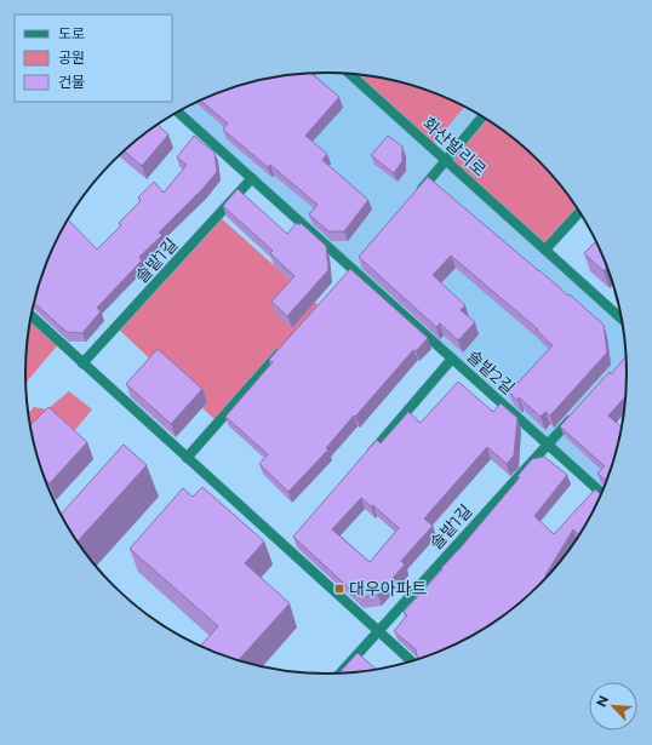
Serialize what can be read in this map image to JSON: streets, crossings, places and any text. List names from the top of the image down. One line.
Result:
{"streets":{"street":["화산발리로","솔밭1길","솔밭2길"]},"crossings":[["솔밭1길","솔밭2길"]],"places":{"transit":["대우아파트"]},"legend":["도로","공원","건물"],"north":"top left"}
